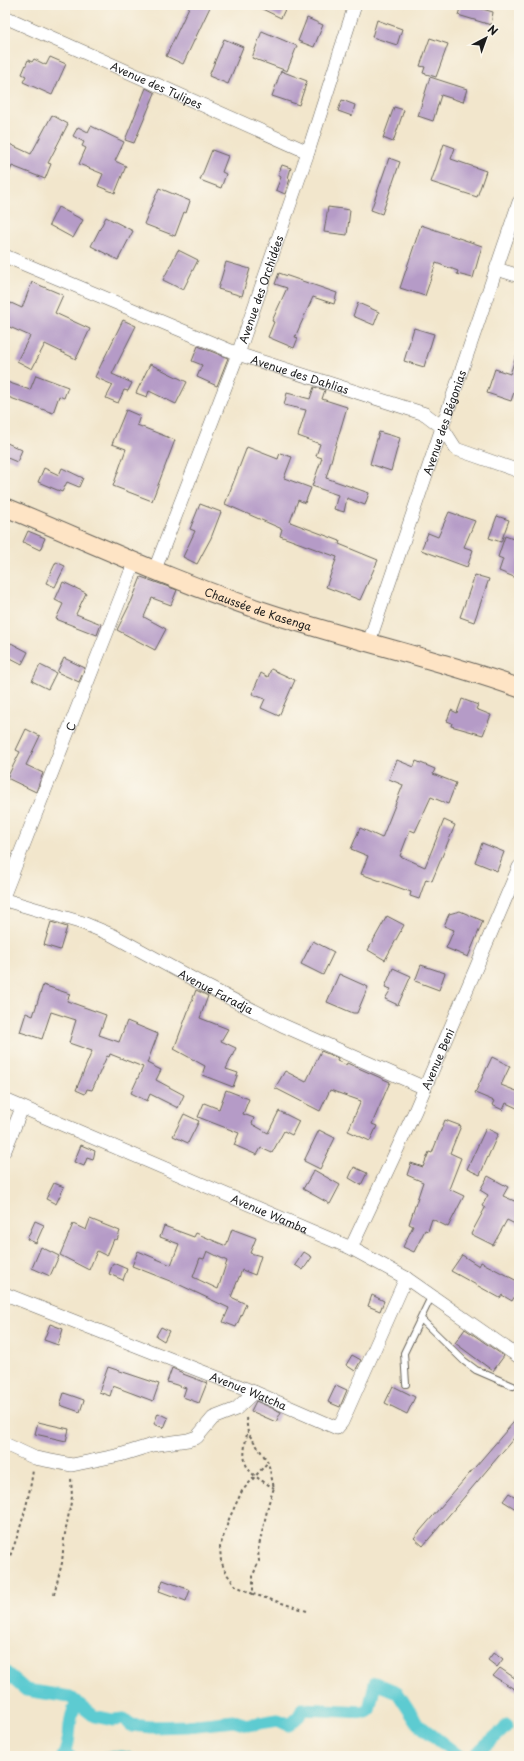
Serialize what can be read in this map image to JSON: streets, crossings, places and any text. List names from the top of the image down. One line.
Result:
{"streets":{"main road":["Chaussée de Kasenga"],"street":["Avenue des Tulipes","Avenue des Orchidées","Avenue des Dahlias","Avenue des Bégonias","C","Avenue Faradja","Avenue Beni","Avenue Wamba","Avenue Watcha"]},"crossings":[["Avenue des Tulipes","Avenue des Orchidées"],["Avenue des Orchidées","Avenue des Dahlias"],["Avenue des Orchidées","Chaussée de Kasenga"],["Avenue des Dahlias","Avenue des Bégonias"],["Avenue des Bégonias","Chaussée de Kasenga"],["Chaussée de Kasenga","C"],["Avenue Faradja","Avenue Beni"],["Avenue Beni","Avenue Wamba"],["Avenue Wamba","Avenue Watcha"]],"north":"top right"}
